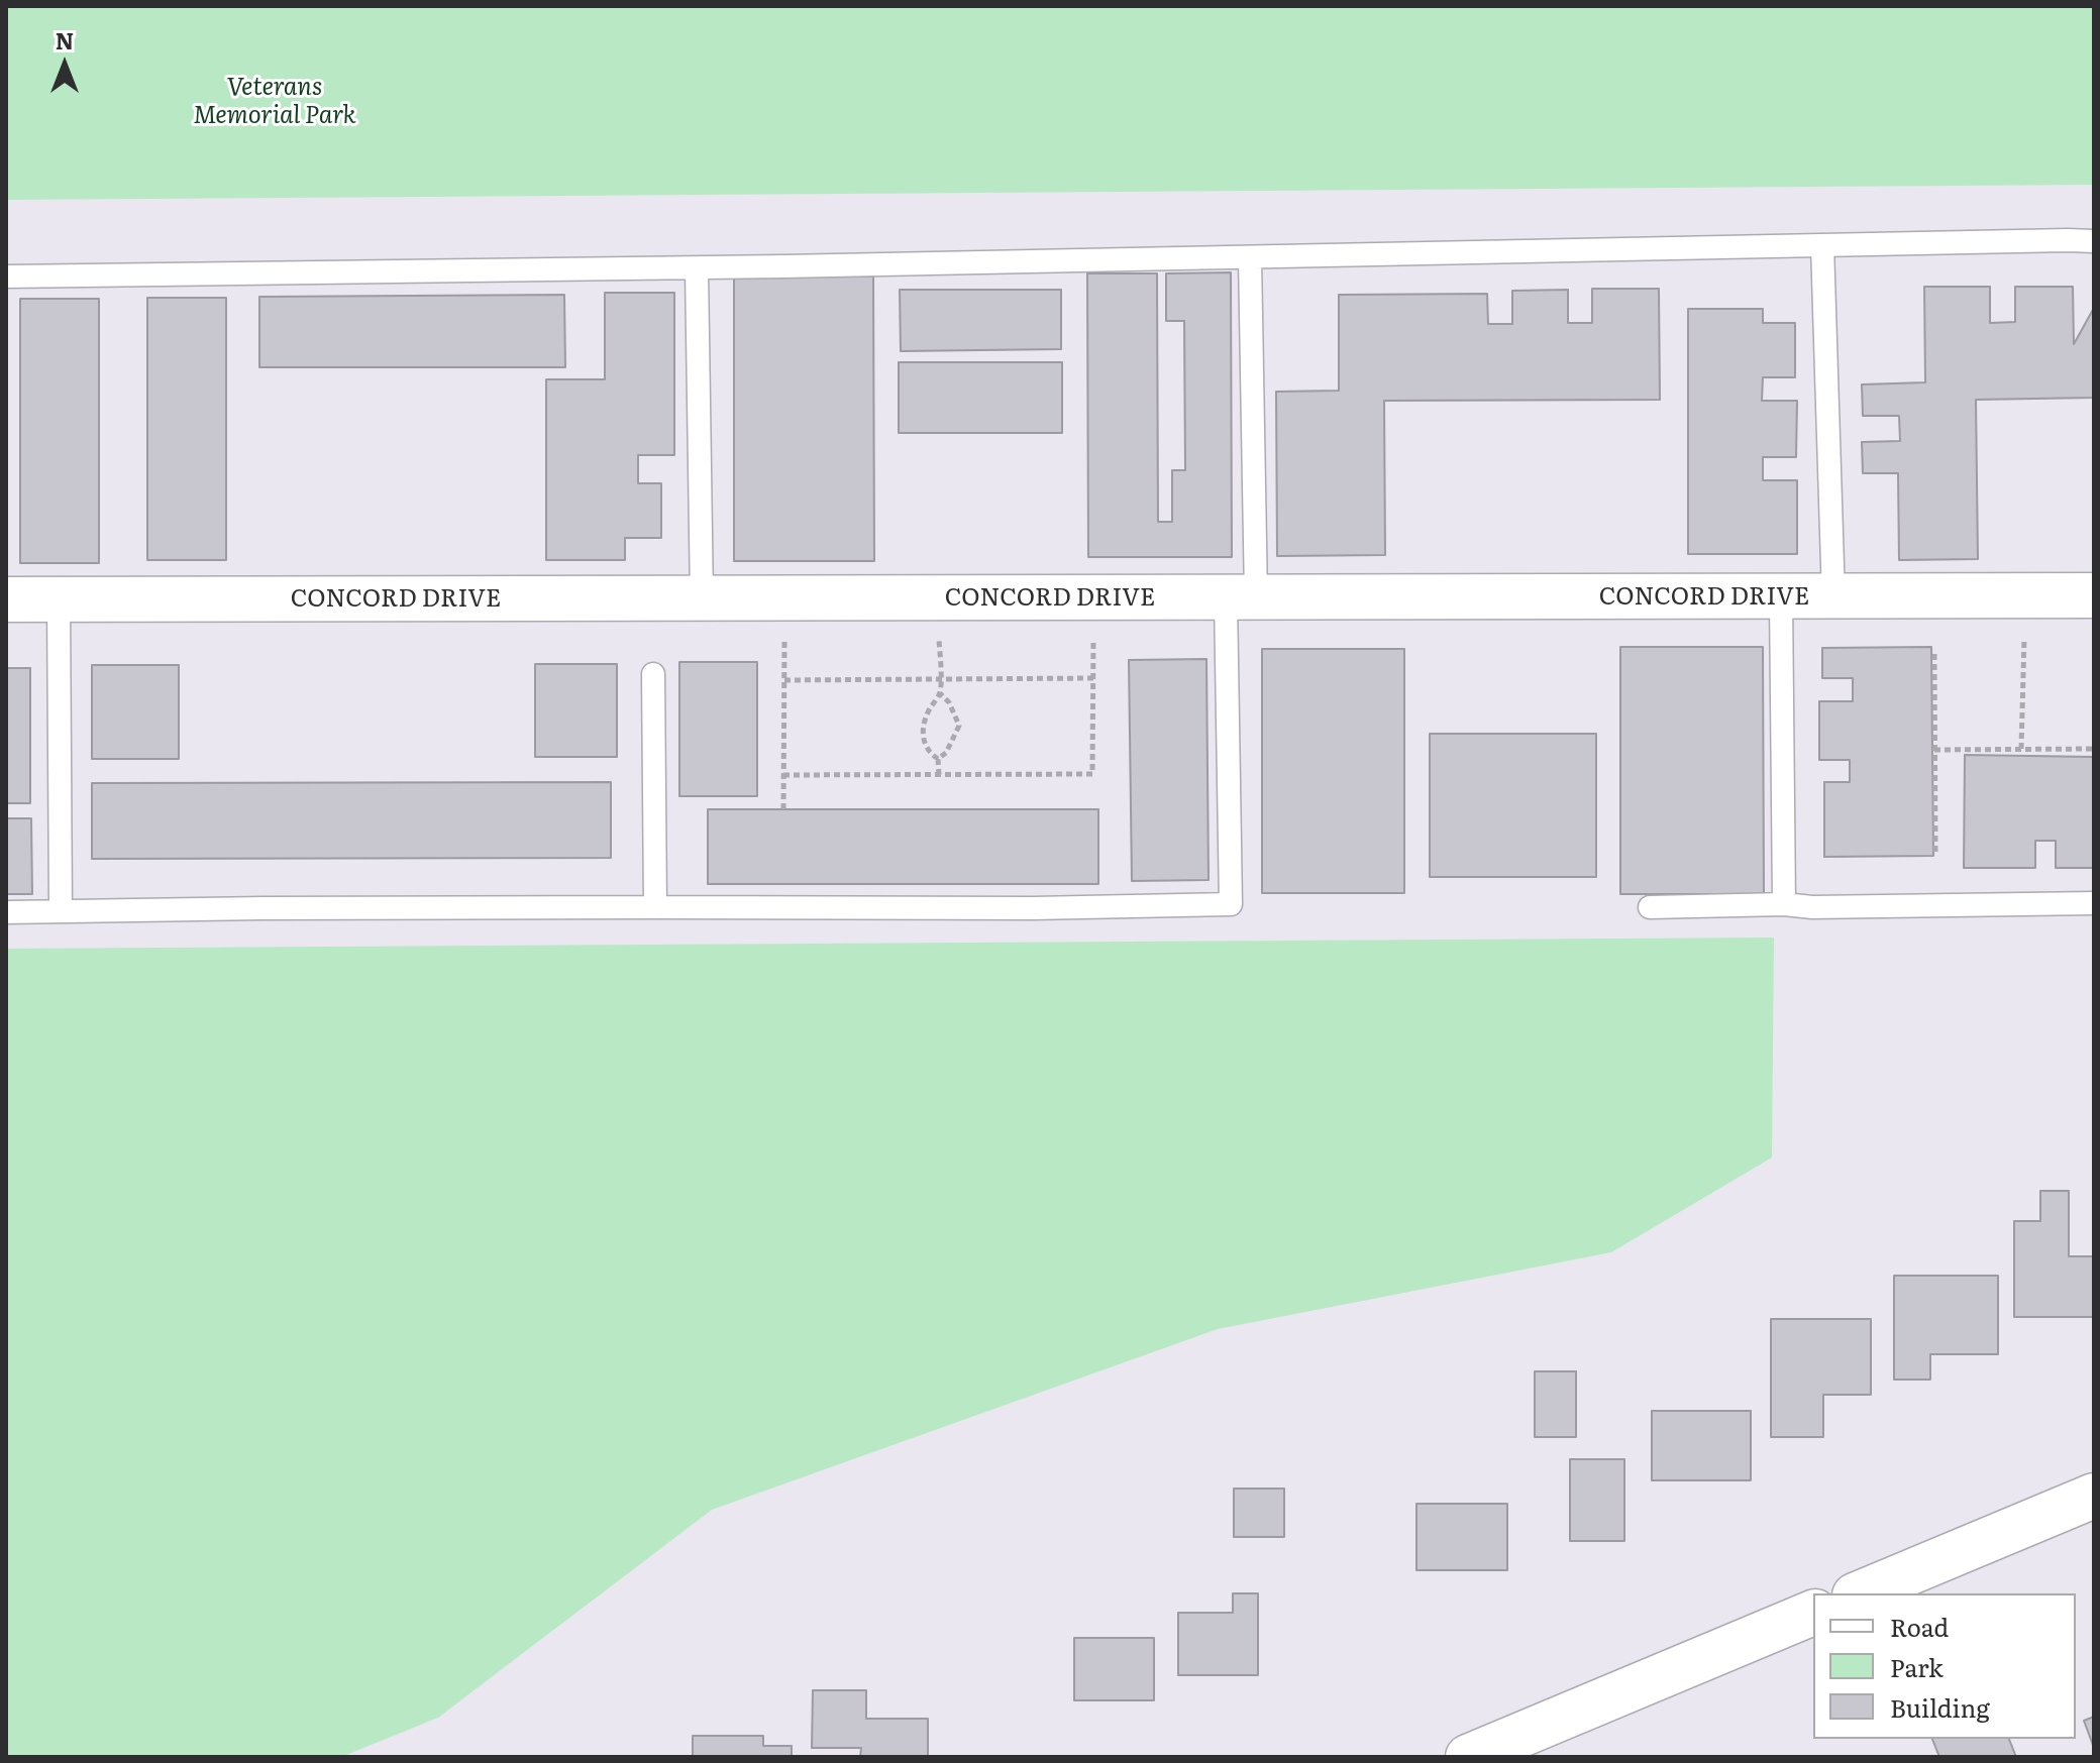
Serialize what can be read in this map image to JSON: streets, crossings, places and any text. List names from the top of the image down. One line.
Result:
{"streets":{"street":["CONCORD DRIVE"]},"parks":["Veterans Memorial Park"],"legend":["Road","Park","Building"],"north":"top"}
